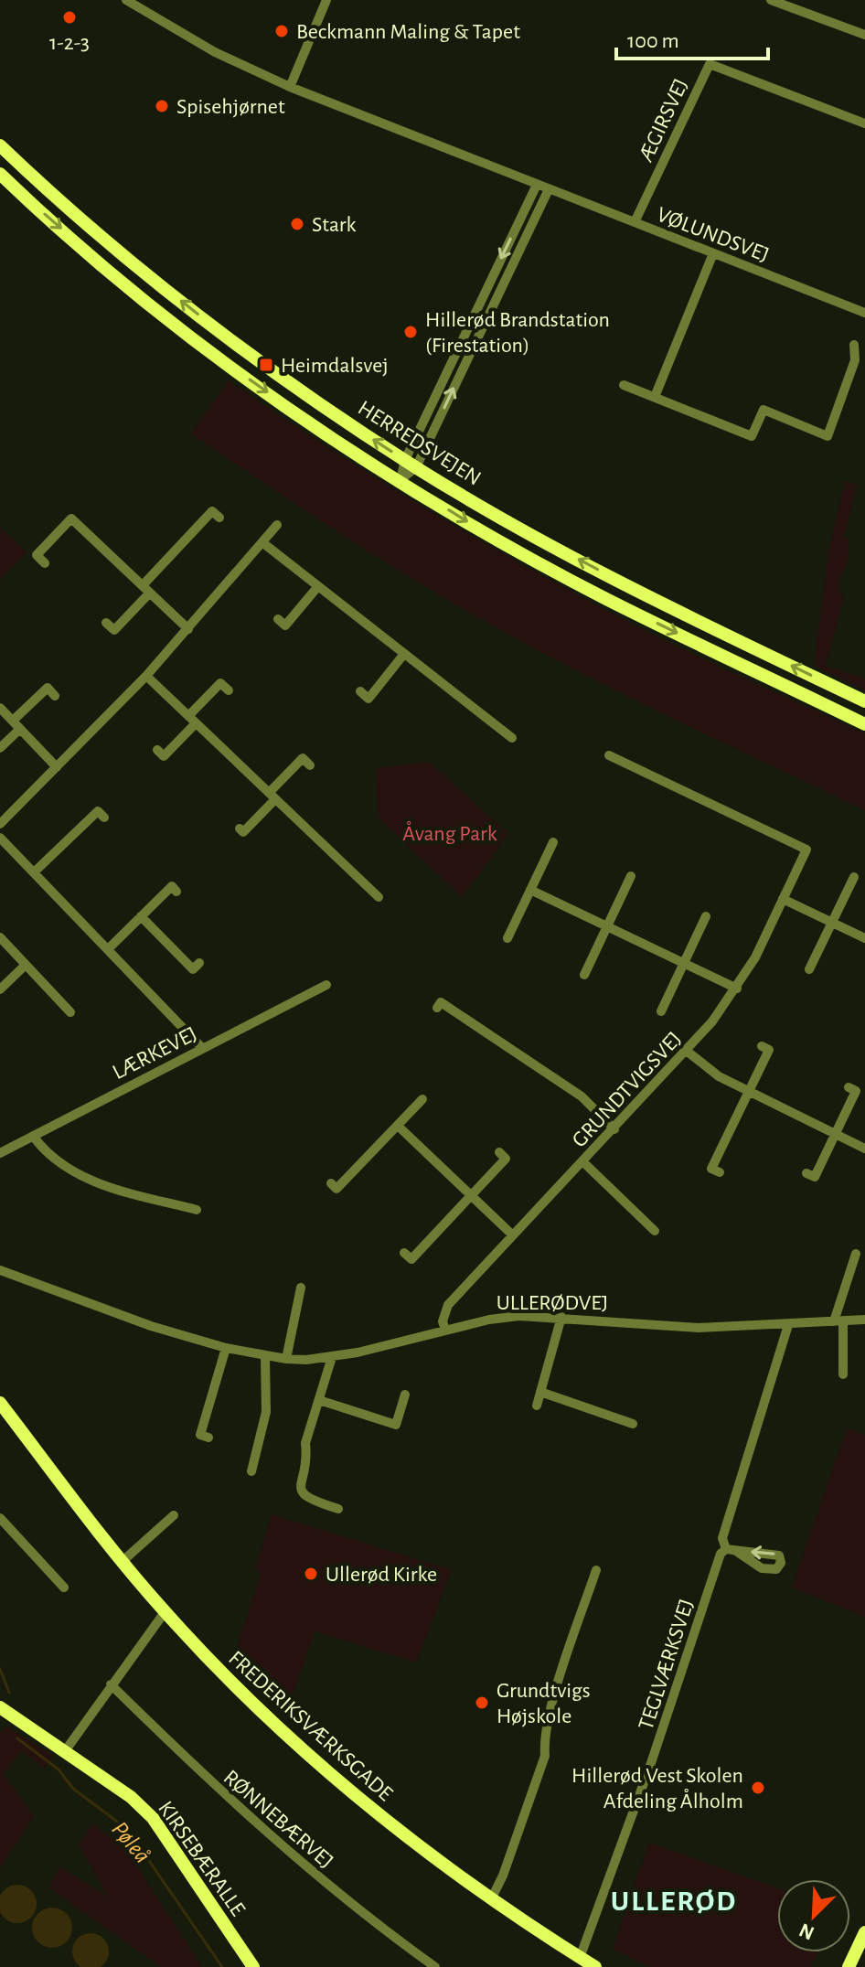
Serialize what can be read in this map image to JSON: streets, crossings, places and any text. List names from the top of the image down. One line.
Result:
{"streets":{"street":["ÆGIRSVEJ","VØLUNDSVEJ","HERREDSVEJEN","LÆRKEVEJ","GRUNDTVIGSVEJ","ULLERØDVEJ","TEGLVÆRKSVEJ","FREDERIKSVÆRKSGADE","RØNNEBÆRVEJ","KIRSEBÆRALLE"]},"crossings":[["ÆGIRSVEJ","VØLUNDSVEJ"],["GRUNDTVIGSVEJ","ULLERØDVEJ"],["ULLERØDVEJ","TEGLVÆRKSVEJ"],["TEGLVÆRKSVEJ","FREDERIKSVÆRKSGADE"]],"districts":["ULLERØD"],"water":["Pøleå"],"parks":["Åvang Park"],"places":{"other":["1-2-3","Beckmann Maling & Tapet","Spisehjørnet","Stark","Hillerød Brandstation (Firestation)","Ullerød Kirke","Grundtvigs Højskole","Hillerød Vest Skolen Afdeling Ålholm"],"transit":["Heimdalsvej"]},"scale_bar":"100 m","north":"bottom left"}
